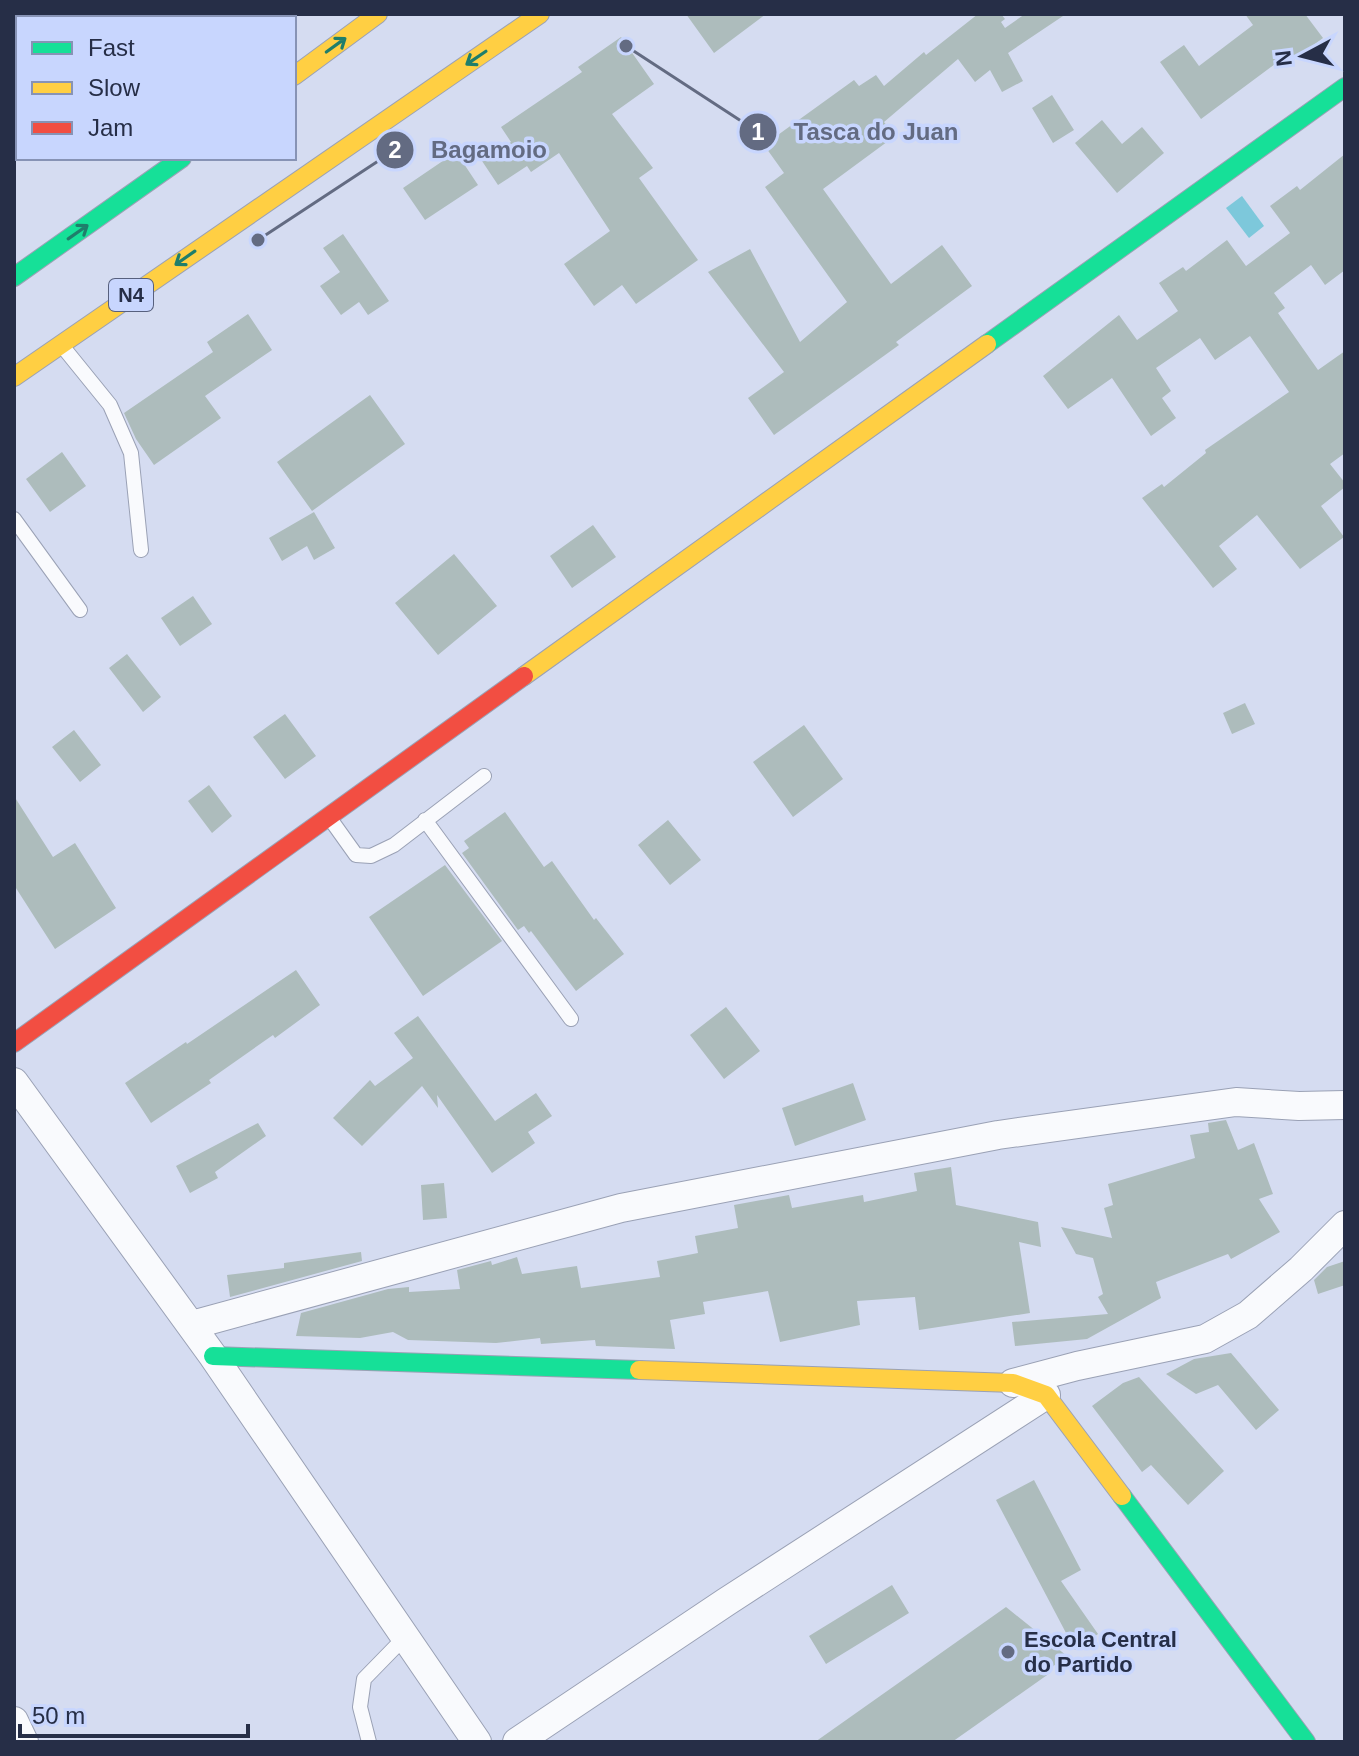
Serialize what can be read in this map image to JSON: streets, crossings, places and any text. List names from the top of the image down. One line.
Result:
{"streets":{"main road":["N4"]},"places":["Tasca do Juan","Bagamoio","Escola Central do Partido"],"legend":["Fast","Slow","Jam"],"scale_bar":"50 m","north":"left"}
